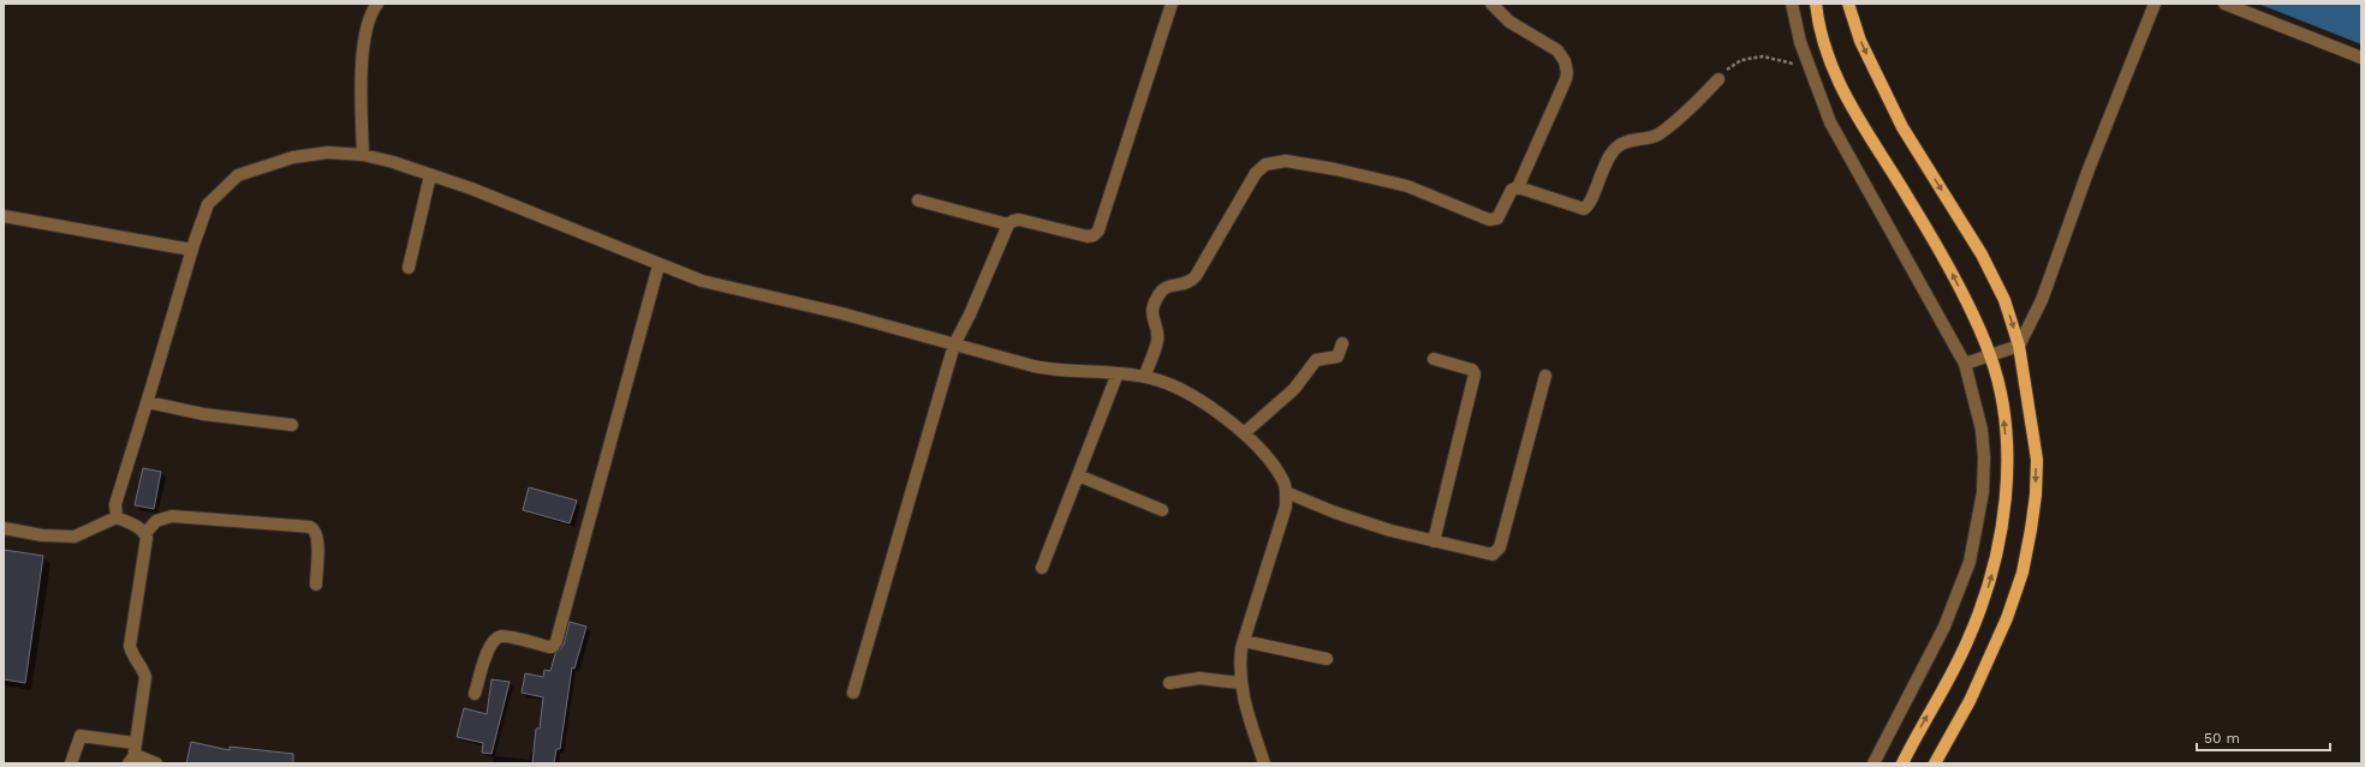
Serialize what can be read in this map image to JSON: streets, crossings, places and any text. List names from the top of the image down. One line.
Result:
{"scale_bar":"50 m"}
